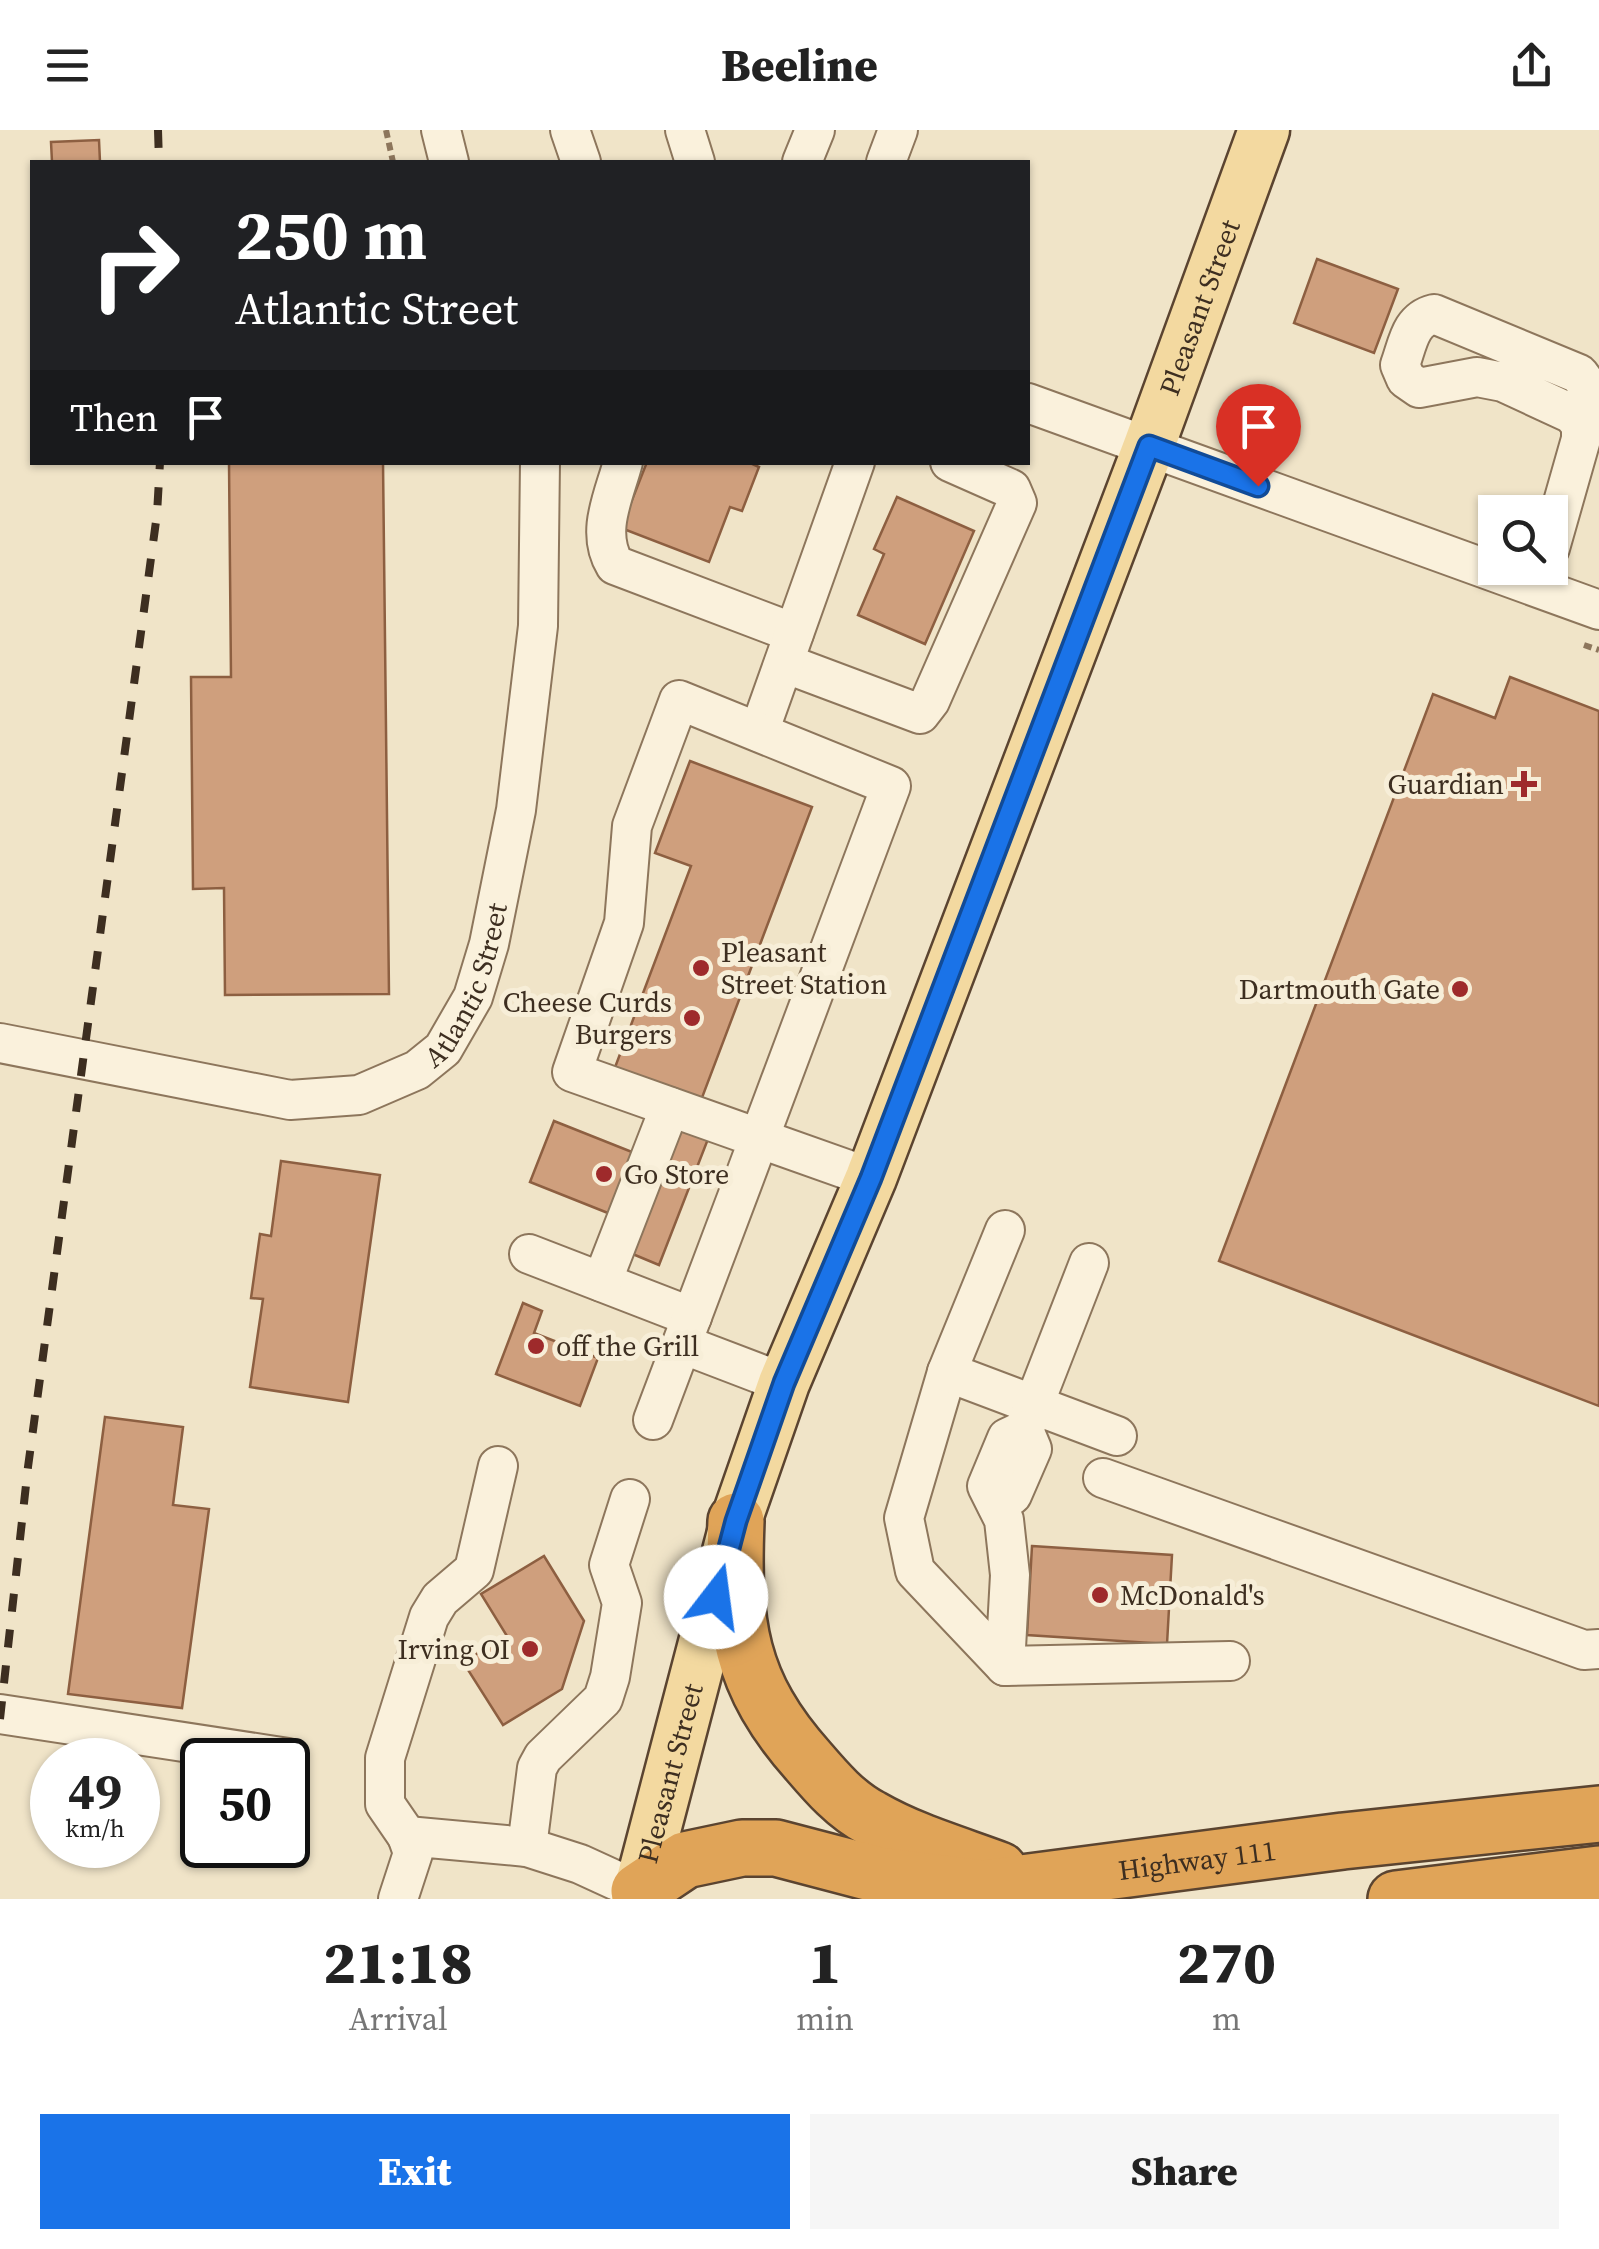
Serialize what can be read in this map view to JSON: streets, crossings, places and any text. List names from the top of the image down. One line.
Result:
{"streets":{"highway":["Highway 111"],"main road":["Pleasant Street"],"street":["Atlantic Street"]},"crossings":[["Pleasant Street","Highway 111"]],"places":{"health":["Guardian"],"other":["Pleasant Street Station","Dartmouth Gate","Cheese Curds Burgers","Go Store","off the Grill","McDonald's","Irving OI"]},"page":{"header":"Beeline","turn":["250 m","Atlantic Street"],"then":"Then","speed":"49 km/h","limit":"50","eta":["21:18","Arrival","1","min","270","m"],"buttons":["Exit","Share"]}}
